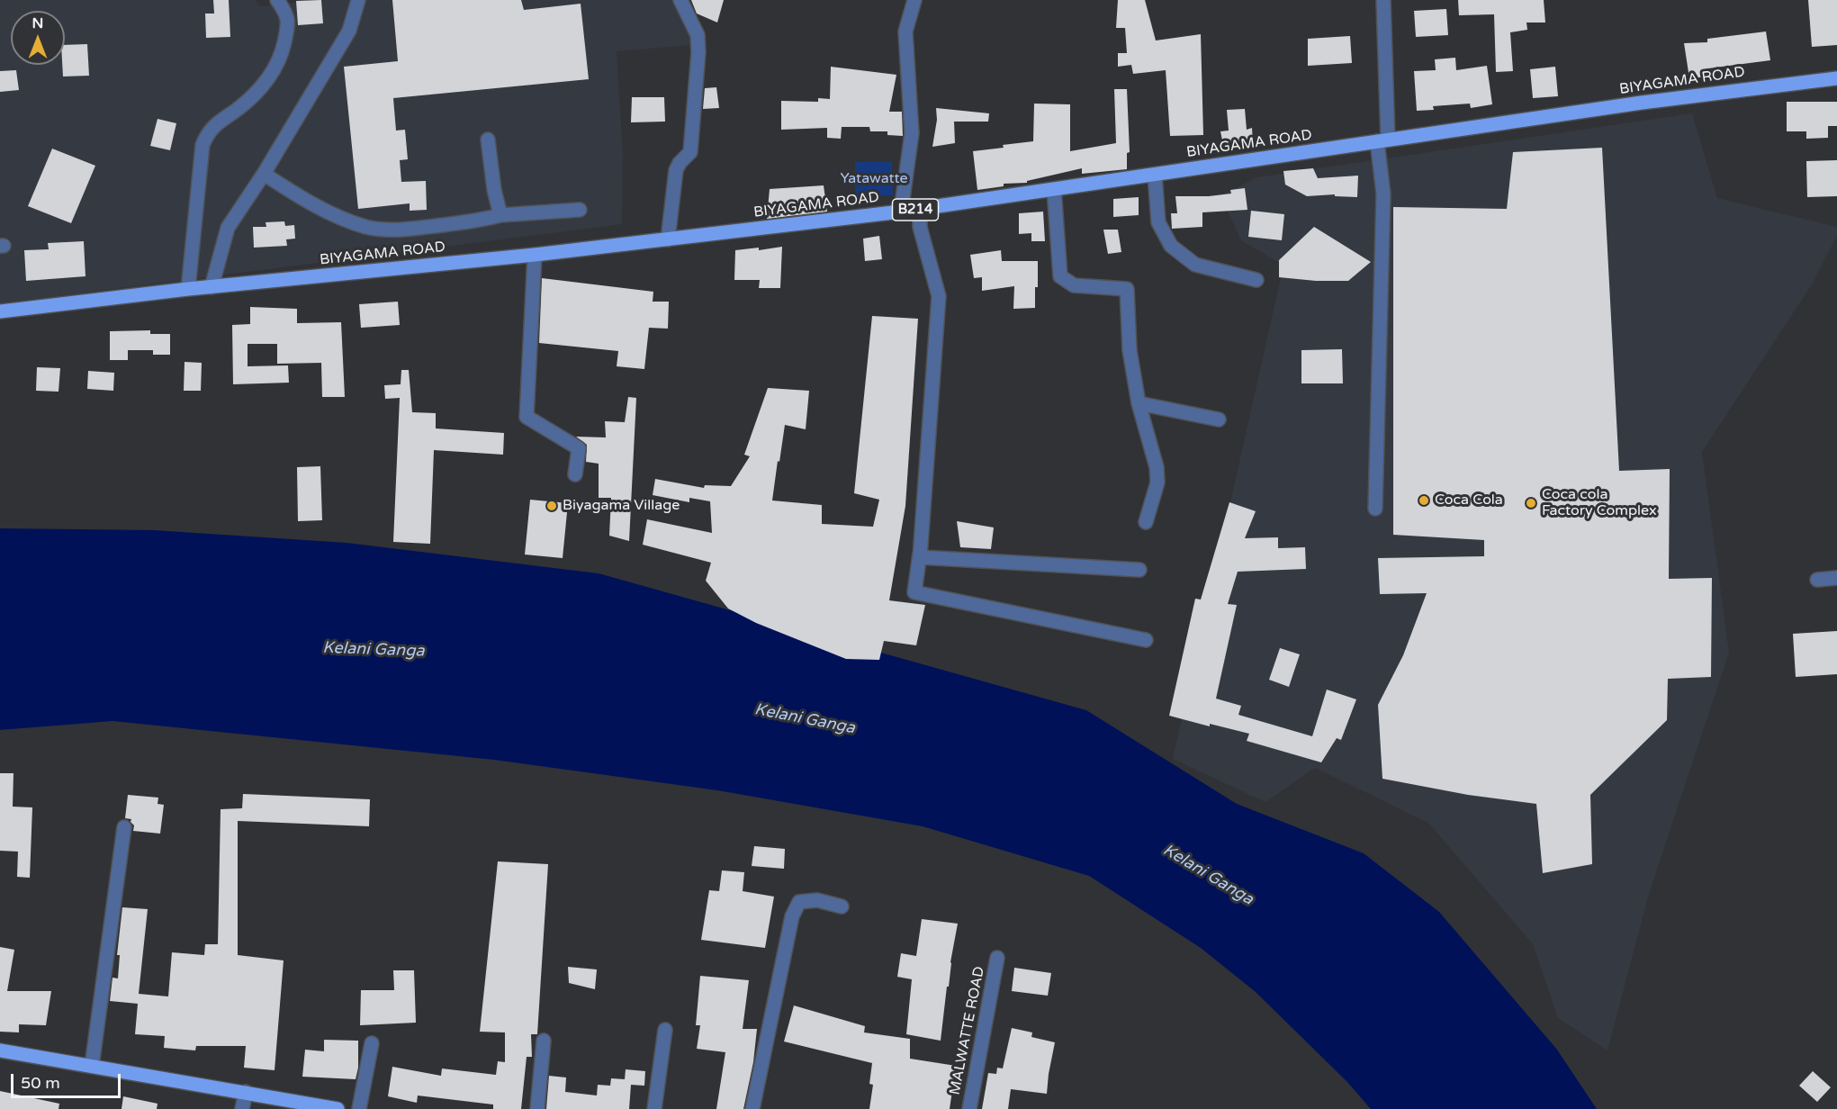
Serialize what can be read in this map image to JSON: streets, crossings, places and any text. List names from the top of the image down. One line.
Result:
{"streets":{"main road":["BIYAGAMA ROAD","B214"],"street":["MALWATTE ROAD"]},"water":["Kelani Ganga"],"parks":["Yatawatte"],"places":["Coca Cola","Coca cola Factory Complex","Biyagama Village"],"scale_bar":"50 m","north":"top"}
